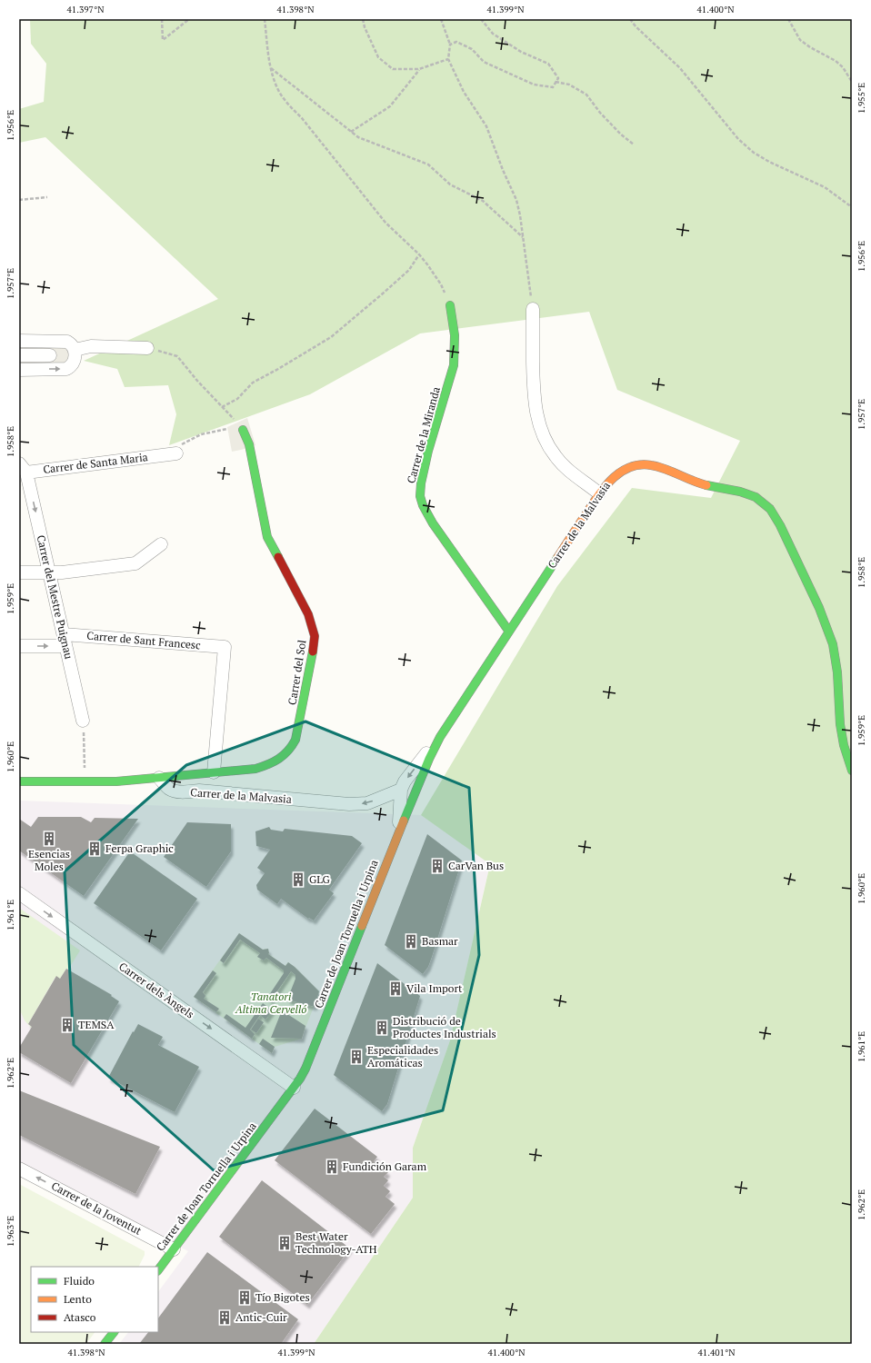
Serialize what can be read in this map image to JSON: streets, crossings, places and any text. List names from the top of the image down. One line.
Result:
{"streets":{"street":["Carrer de la Miranda","Carrer de Santa Maria","Carrer de la Malvasia","Carrer del Mestre Puignau","Carrer de Sant Francesc","Carrer del Sol","Carrer de Joan Torruella i Urpina","Carrer dels Àngels","Carrer de la Joventut"]},"crossings":[["Carrer de la Miranda","Carrer de la Malvasia"],["Carrer de Santa Maria","Carrer del Mestre Puignau"],["Carrer de la Malvasia","Carrer del Sol"],["Carrer de la Malvasia","Carrer de Joan Torruella i Urpina"],["Carrer del Mestre Puignau","Carrer de Sant Francesc"],["Carrer de Sant Francesc","Carrer del Sol"],["Carrer de Joan Torruella i Urpina","Carrer dels Àngels"],["Carrer de Joan Torruella i Urpina","Carrer de la Joventut"]],"one_way":["Carrer del Mestre Puignau","Carrer dels Àngels","Carrer de la Joventut"],"parks":["Tanatori Altima Cervelló"],"places":{"building":["Esencias Moles","Ferpa Graphic","CarVan Bus","GLG","Basmar","Vila Import","TEMSA","Distribució de Productes Industrials","Especialidades Aromáticas","Fundición Garam","Best Water Technology-ATH","Tío Bigotes","Antic-Cuir"]},"legend":["Fluido","Lento","Atasco"],"coordinates":["41.397°N","41.398°N","41.399°N","41.400°N","1.955°E","1.956°E","1.957°E","1.958°E","1.959°E","1.960°E","1.961°E","1.962°E","1.963°E","41.401°N"]}
